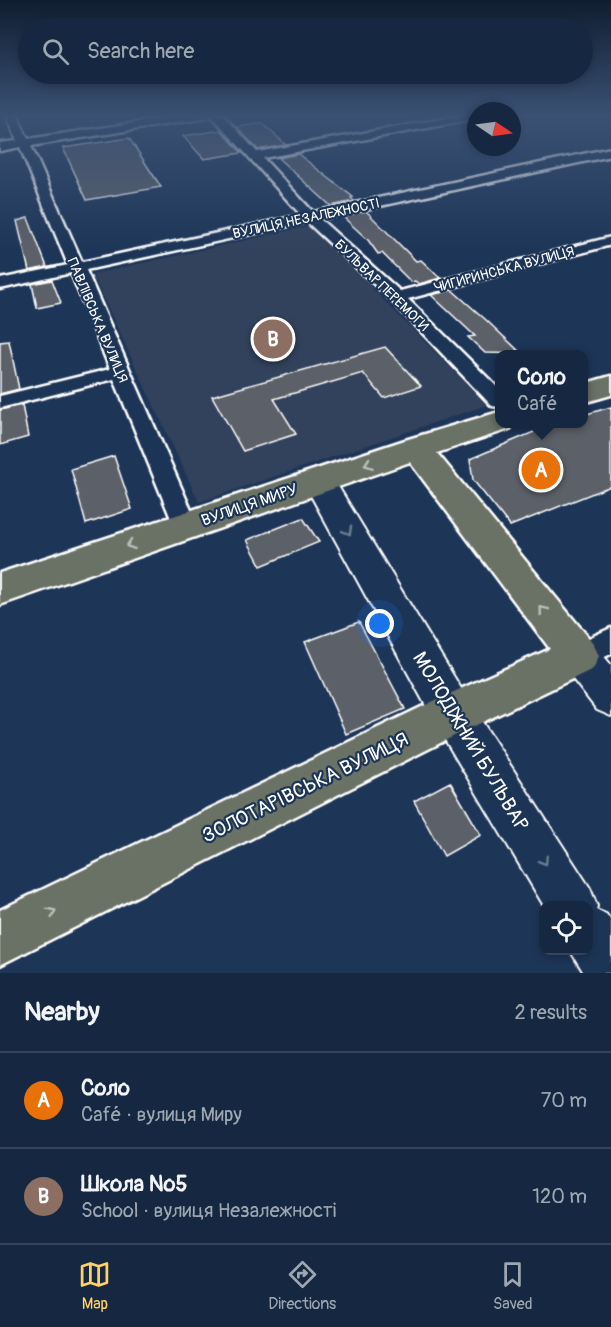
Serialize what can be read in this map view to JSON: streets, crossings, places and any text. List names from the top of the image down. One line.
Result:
{"streets":{"main road":["ВУЛИЦЯ МИРУ","МОЛОДІЖНИЙ БУЛЬВАР","ЗОЛОТАРІВСЬКА ВУЛИЦЯ"],"street":["ВУЛИЦЯ НЕЗАЛЕЖНОСТІ","ЧИГИРИНСЬКА ВУЛИЦЯ","БУЛЬВАР ПЕРЕМОГИ","ПАВЛІВСЬКА ВУЛИЦЯ"]},"crossings":[["ВУЛИЦЯ НЕЗАЛЕЖНОСТІ","БУЛЬВАР ПЕРЕМОГИ"],["ВУЛИЦЯ НЕЗАЛЕЖНОСТІ","ПАВЛІВСЬКА ВУЛИЦЯ"],["ЧИГИРИНСЬКА ВУЛИЦЯ","БУЛЬВАР ПЕРЕМОГИ"],["ПАВЛІВСЬКА ВУЛИЦЯ","ВУЛИЦЯ МИРУ"],["ВУЛИЦЯ МИРУ","МОЛОДІЖНИЙ БУЛЬВАР"],["МОЛОДІЖНИЙ БУЛЬВАР","ЗОЛОТАРІВСЬКА ВУЛИЦЯ"]],"one_way":["ВУЛИЦЯ МИРУ","ЗОЛОТАРІВСЬКА ВУЛИЦЯ"],"north":"right","page":{"search":"Search here","pins":["B","A"],"popup":["Соло","Café"],"heading":["Nearby","2 results"],"list":[{"mark":"A","name":"Соло","note":"Café · вулиця Миру","value":"70 m"},{"mark":"B","name":"Школа №5","note":"School · вулиця Незалежності","value":"120 m"}],"nav":["Map","Directions","Saved"]}}
